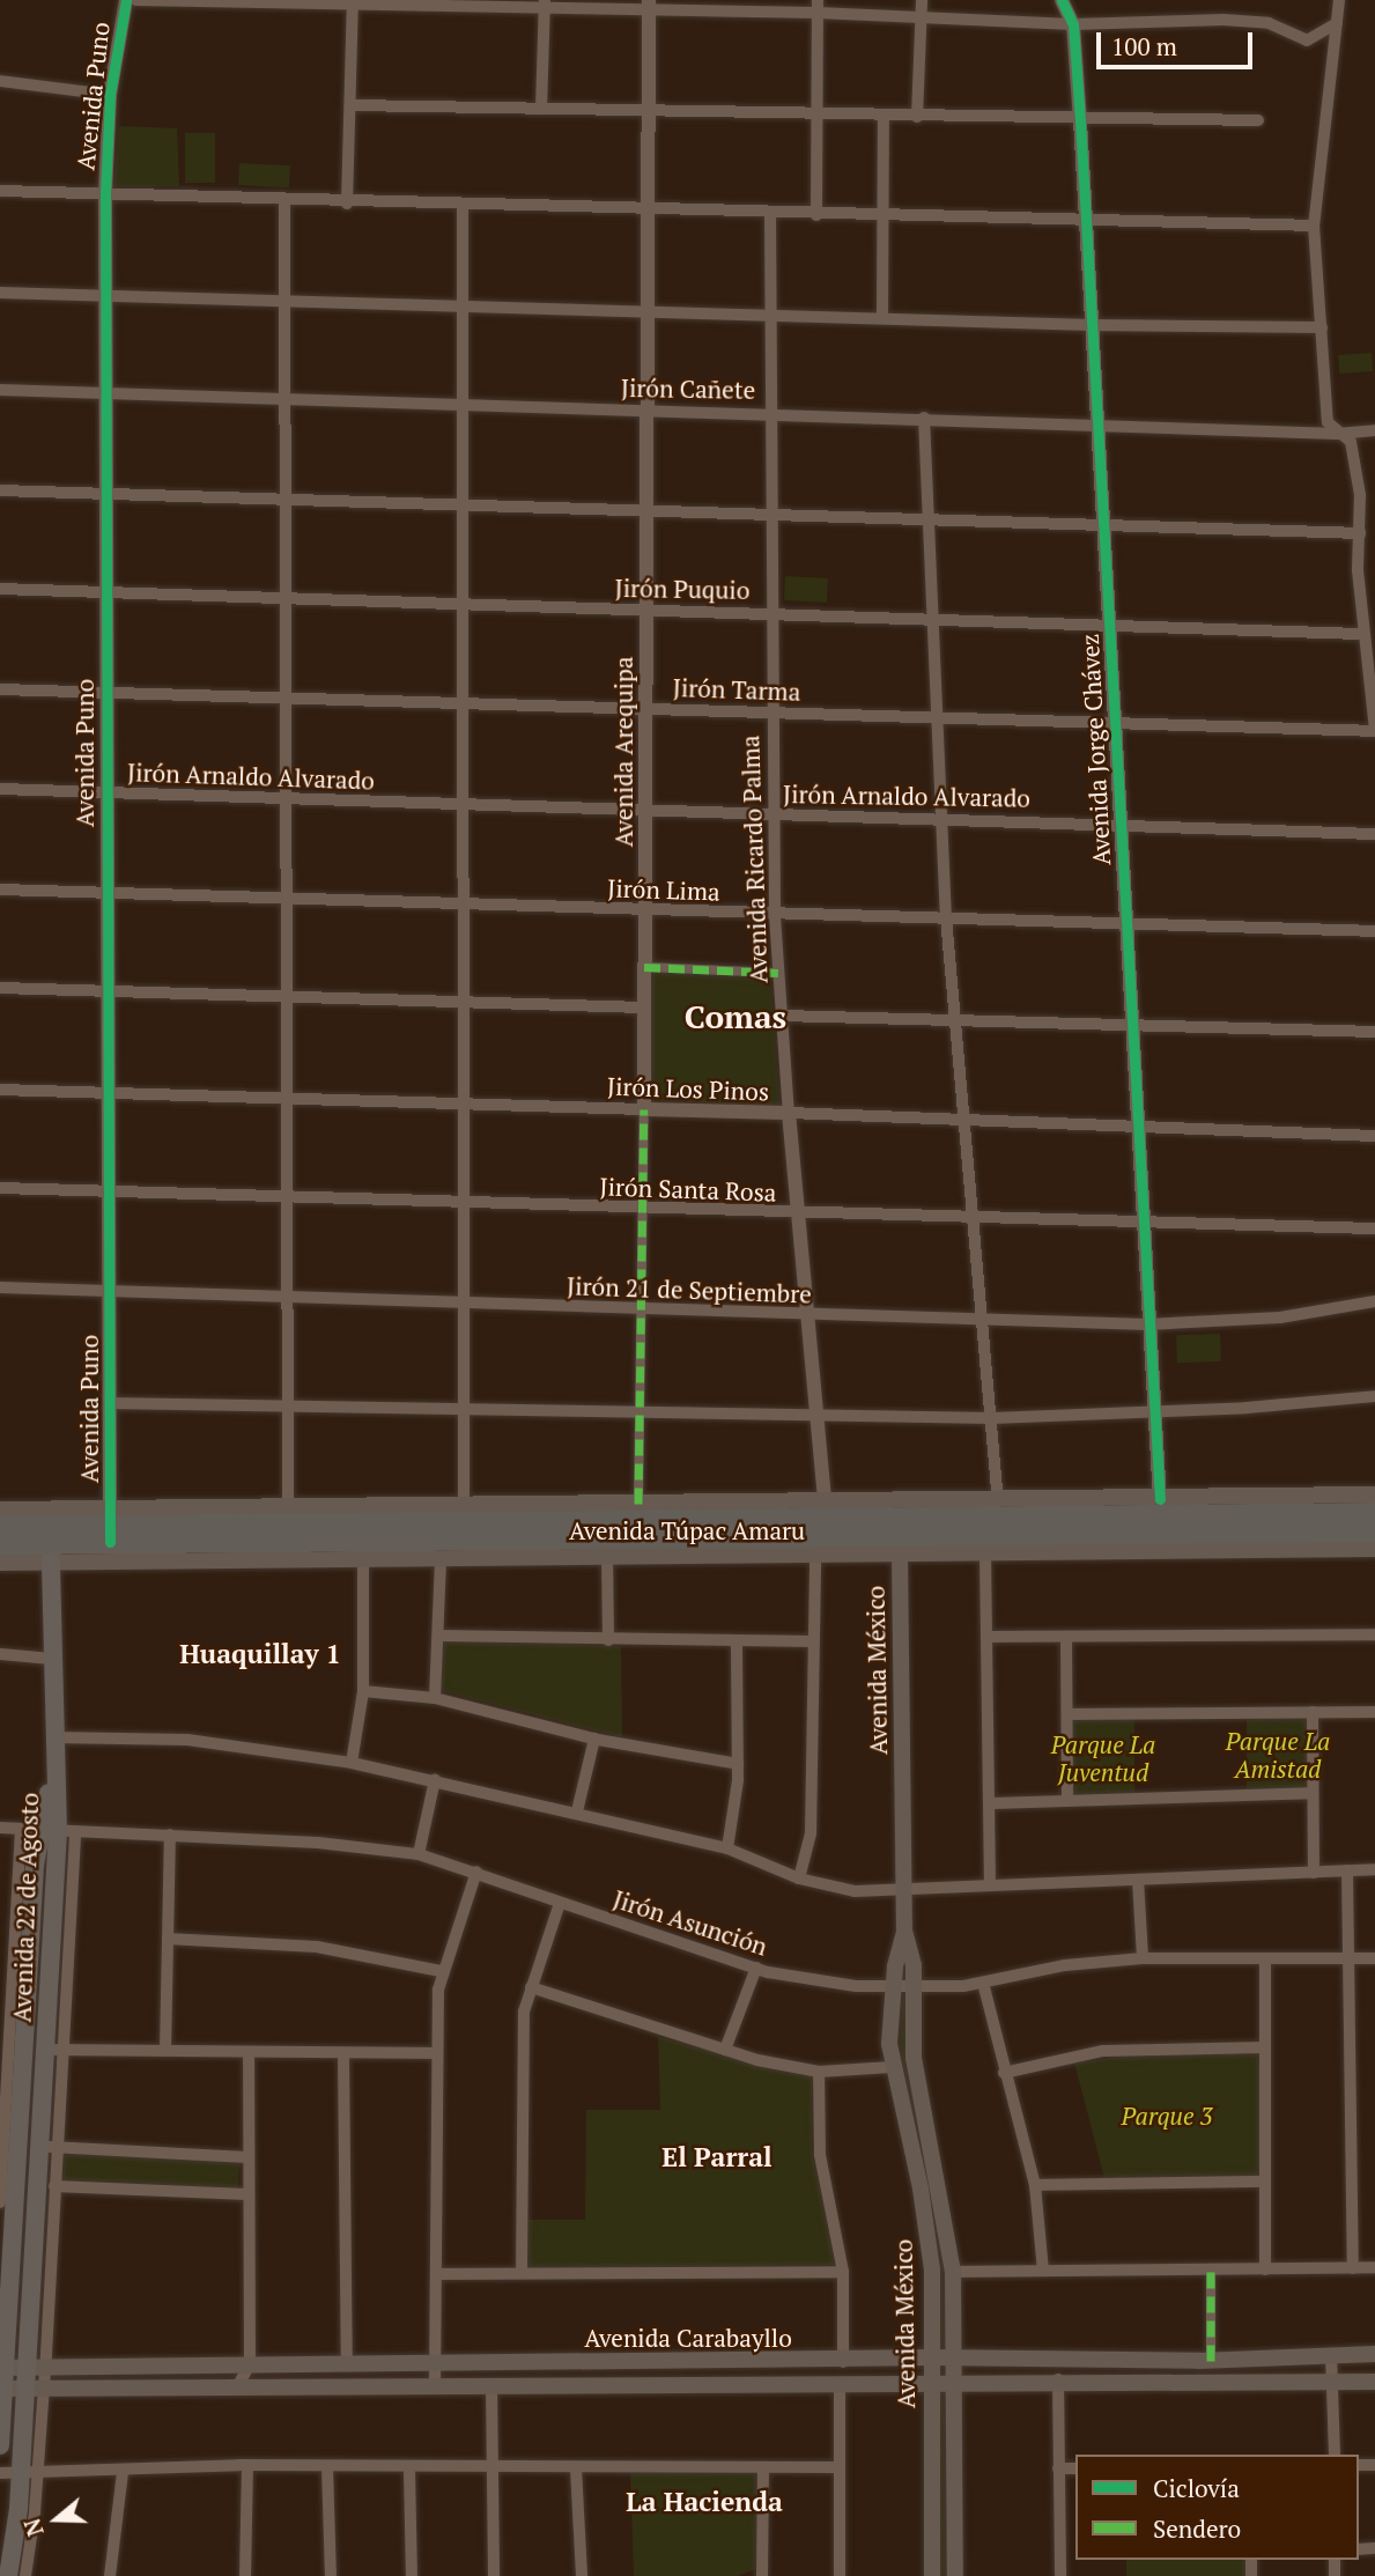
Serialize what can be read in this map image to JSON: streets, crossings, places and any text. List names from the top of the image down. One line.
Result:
{"streets":{"highway":["Avenida Túpac Amaru"],"main road":["Avenida México","Avenida 22 de Agosto","Avenida Carabayllo"],"street":["Avenida Puno","Jirón Cañete","Jirón Puquio","Jirón Tarma","Avenida Jorge Chávez","Avenida Arequipa","Jirón Arnaldo Alvarado","Avenida Ricardo Palma","Jirón Lima","Jirón Los Pinos","Jirón Santa Rosa","Jirón 21 de Septiembre","Jirón Asunción"]},"crossings":[["Avenida Puno","Jirón Cañete"],["Avenida Puno","Jirón Puquio"],["Avenida Puno","Jirón Tarma"],["Avenida Puno","Jirón Arnaldo Alvarado"],["Avenida Puno","Jirón Lima"],["Avenida Puno","Jirón Los Pinos"],["Avenida Puno","Jirón Santa Rosa"],["Avenida Puno","Jirón 21 de Septiembre"],["Avenida Puno","Avenida Túpac Amaru"],["Jirón Cañete","Avenida Jorge Chávez"],["Jirón Cañete","Avenida Arequipa"],["Jirón Cañete","Avenida Ricardo Palma"],["Jirón Puquio","Avenida Jorge Chávez"],["Jirón Puquio","Avenida Arequipa"],["Jirón Puquio","Avenida Ricardo Palma"],["Jirón Tarma","Avenida Jorge Chávez"],["Jirón Tarma","Avenida Arequipa"],["Jirón Tarma","Avenida Ricardo Palma"],["Avenida Jorge Chávez","Jirón Arnaldo Alvarado"],["Avenida Jorge Chávez","Jirón Lima"],["Avenida Jorge Chávez","Jirón Los Pinos"],["Avenida Jorge Chávez","Jirón Santa Rosa"],["Avenida Jorge Chávez","Jirón 21 de Septiembre"],["Avenida Jorge Chávez","Avenida Túpac Amaru"],["Avenida Arequipa","Jirón Arnaldo Alvarado"],["Avenida Arequipa","Jirón Lima"],["Avenida Arequipa","Jirón Los Pinos"],["Avenida Arequipa","Jirón Santa Rosa"],["Avenida Arequipa","Jirón 21 de Septiembre"],["Avenida Arequipa","Avenida Túpac Amaru"],["Jirón Arnaldo Alvarado","Avenida Ricardo Palma"],["Avenida Ricardo Palma","Jirón Lima"],["Avenida Ricardo Palma","Jirón Los Pinos"],["Avenida Ricardo Palma","Jirón Santa Rosa"],["Avenida Ricardo Palma","Jirón 21 de Septiembre"],["Avenida Ricardo Palma","Avenida Túpac Amaru"],["Avenida Túpac Amaru","Avenida México"],["Avenida Túpac Amaru","Avenida 22 de Agosto"],["Avenida México","Jirón Asunción"],["Avenida México","Avenida Carabayllo"],["Avenida 22 de Agosto","Jirón Asunción"],["Avenida 22 de Agosto","Avenida Carabayllo"]],"districts":["Comas","Huaquillay 1","El Parral","La Hacienda"],"parks":["Parque La Amistad","Parque La Juventud","Parque 3"],"legend":["Ciclovía","Sendero"],"scale_bar":"100 m","north":"left"}
